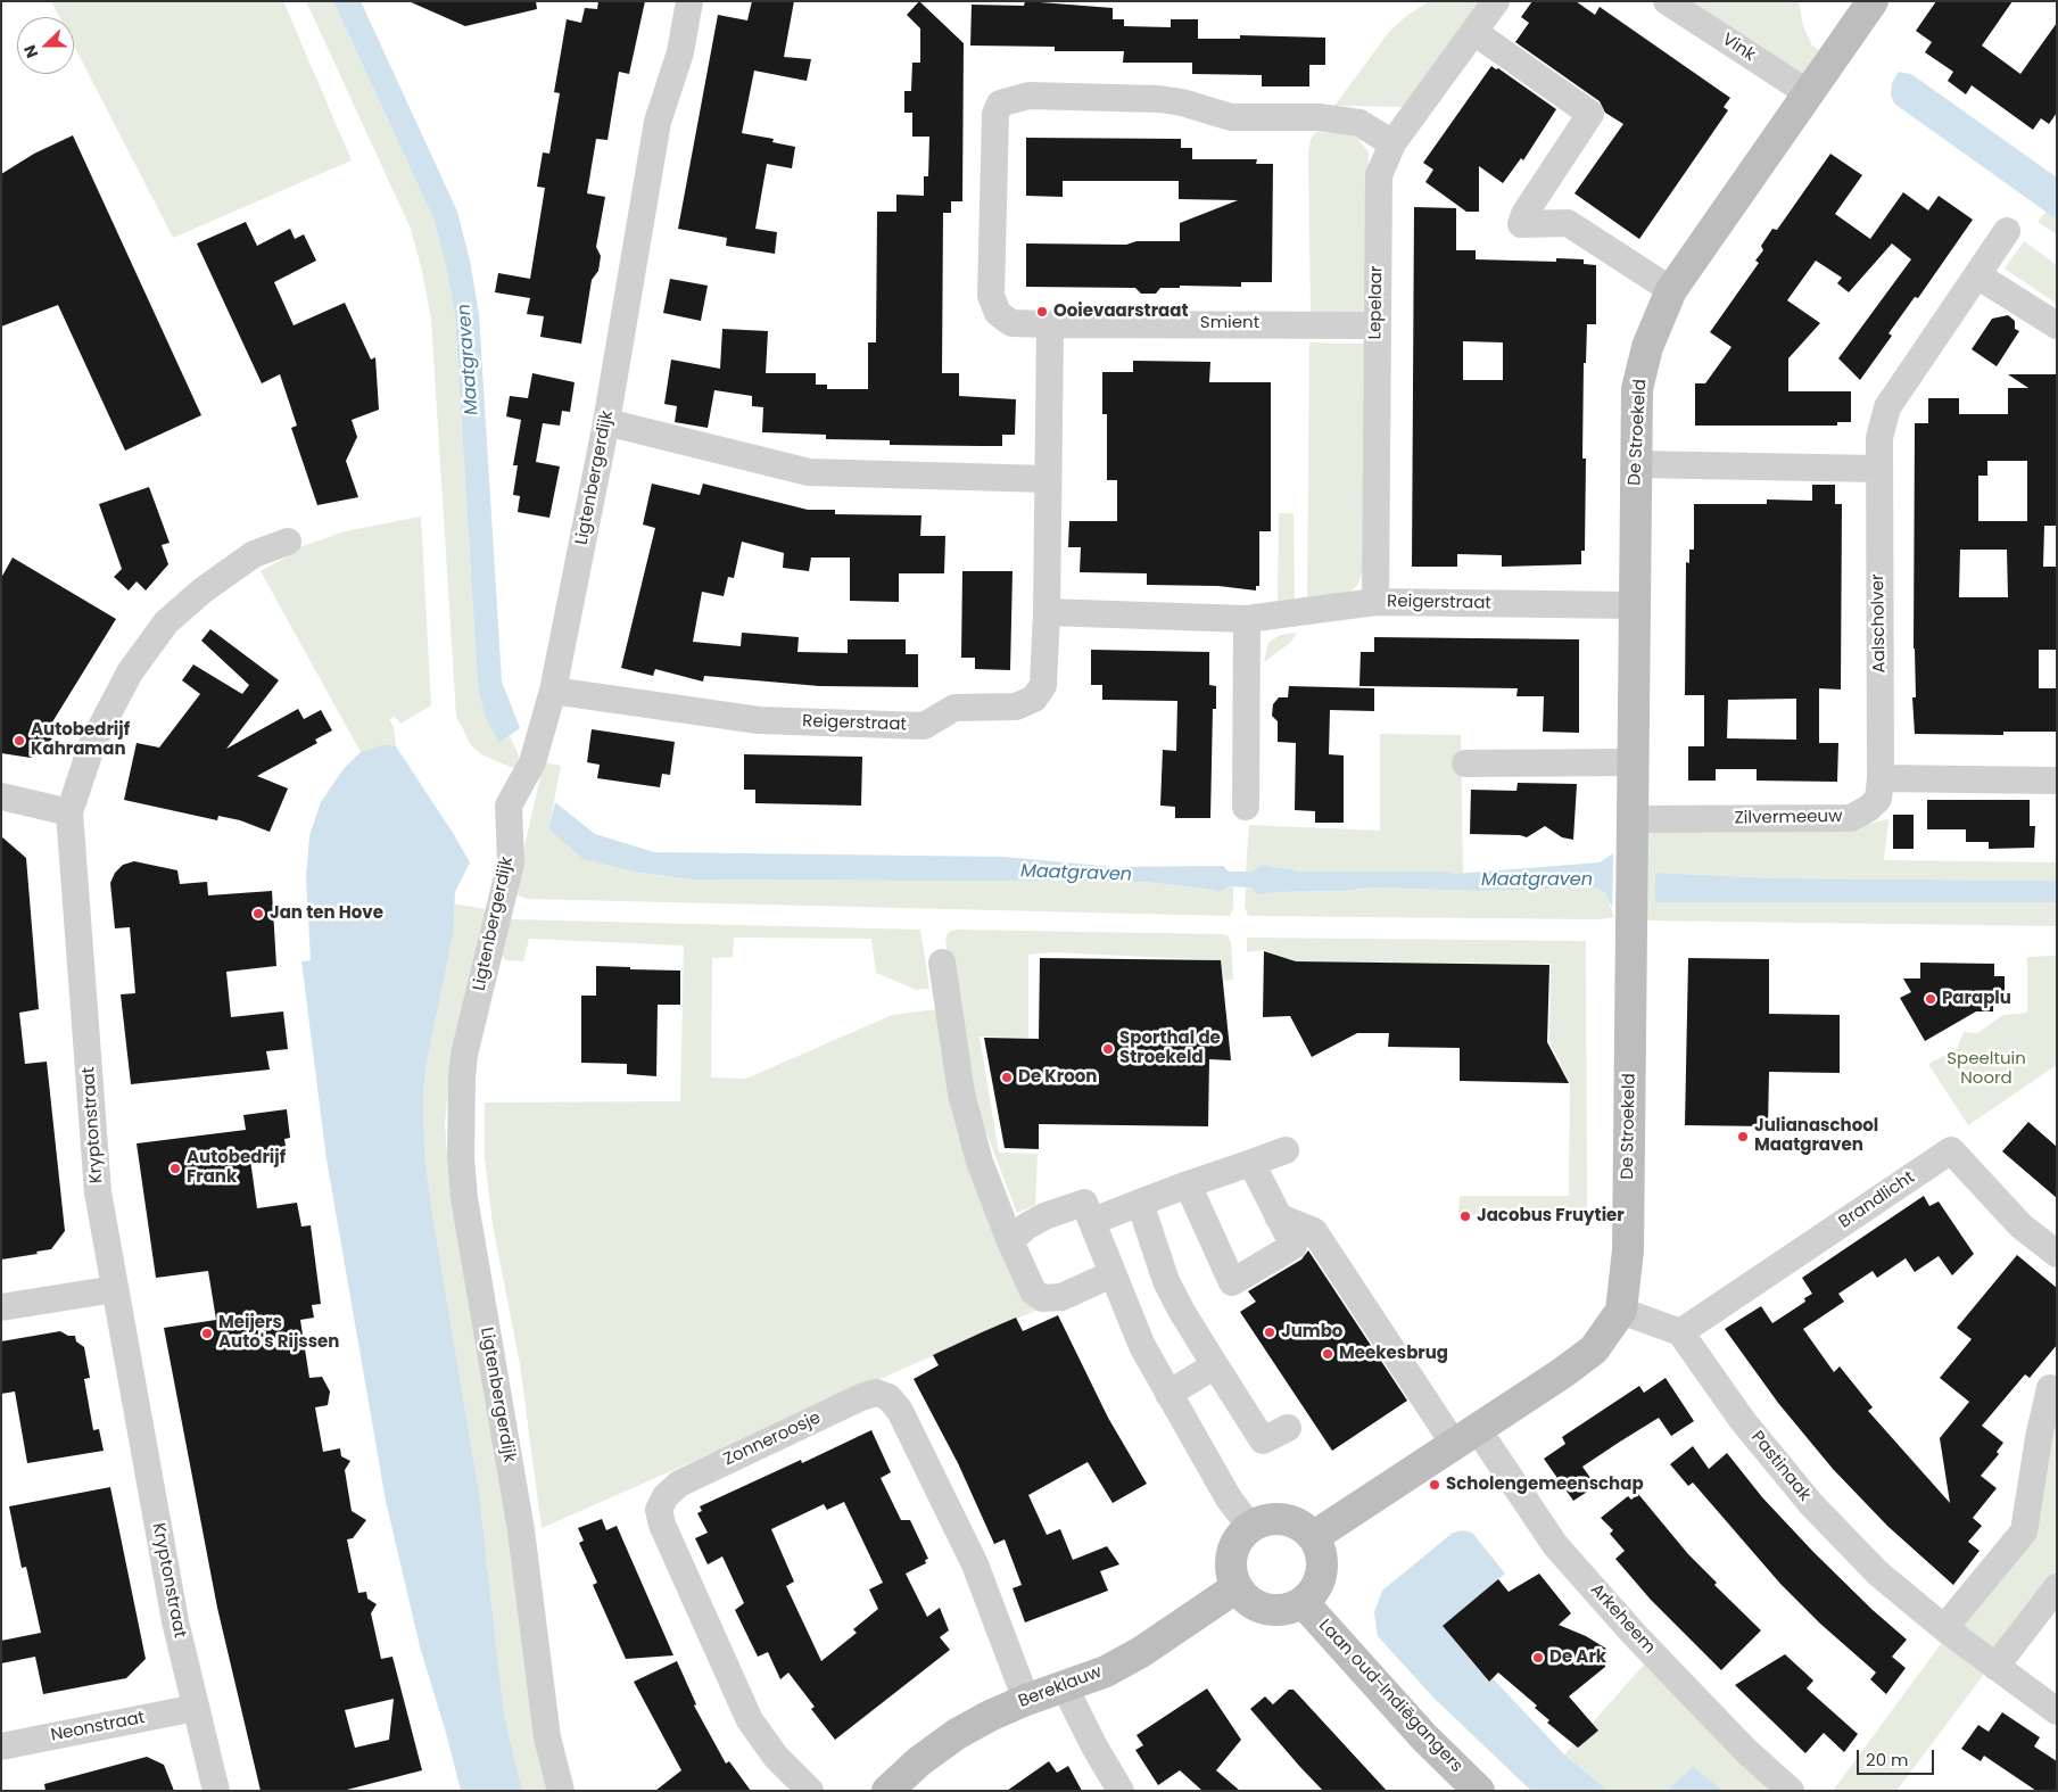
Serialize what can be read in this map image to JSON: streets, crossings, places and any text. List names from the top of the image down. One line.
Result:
{"streets":{"street":["Vink","Lepelaar","Smient","De Stroekeld","Ligtenbergerdijk","Reigerstraat","Aalscholver","Zilvermeeuw","Kryptonstraat","Brandlicht","Zonneroosje","Pastinaak","Arkeheem","Bereklauw","Laan oud-Indiëgangers","Neonstraat"]},"crossings":[["Vink","De Stroekeld"],["Lepelaar","Smient"],["Lepelaar","Reigerstraat"],["De Stroekeld","Reigerstraat"],["De Stroekeld","Zilvermeeuw"],["De Stroekeld","Arkeheem"],["De Stroekeld","Bereklauw"],["De Stroekeld","Laan oud-Indiëgangers"],["Ligtenbergerdijk","Reigerstraat"],["Aalscholver","Zilvermeeuw"],["Kryptonstraat","Neonstraat"],["Brandlicht","Pastinaak"],["Zonneroosje","Bereklauw"],["Bereklauw","Laan oud-Indiëgangers"]],"water":["Maatgraven"],"parks":["Speeltuin Noord"],"places":["Ooievaarstraat","Autobedrijf Kahraman","Jan ten Hove","Paraplu","Sporthal de Stroekeld","De Kroon","Julianaschool Maatgraven","Autobedrijf Frank","Jacobus Fruytier","Jumbo","Meijers Auto's Rijssen","Meekesbrug","Scholengemeenschap","De Ark"],"scale_bar":"20 m","north":"left"}
